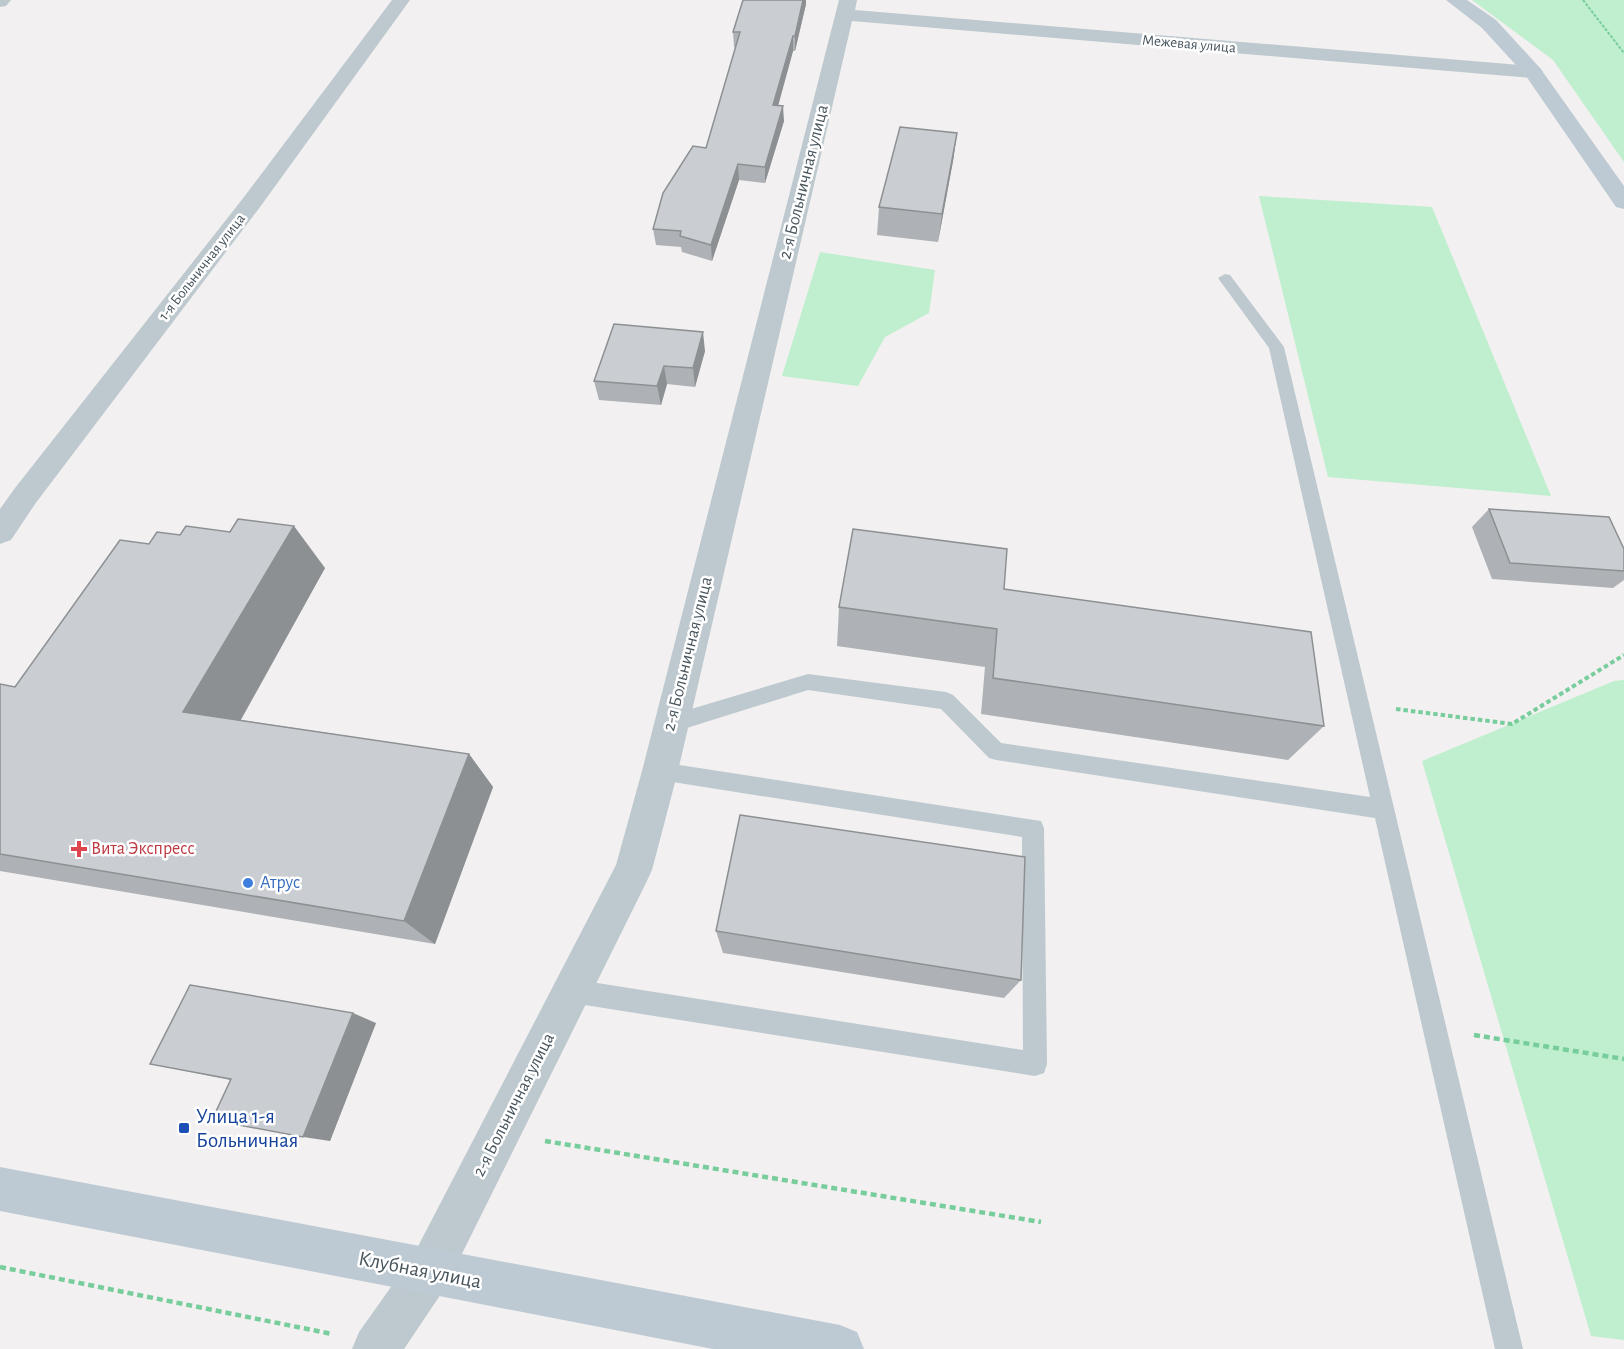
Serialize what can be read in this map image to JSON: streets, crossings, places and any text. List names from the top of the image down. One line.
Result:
{"streets":{"street":["Межевая улица","2-я Больничная улица","1-я Больничная улица","Клубная улица"]},"crossings":[["Межевая улица","2-я Больничная улица"],["2-я Больничная улица","Клубная улица"]],"places":{"health":["Вита Экспресс"],"other":["Атрус"],"transit":["Улица 1-я Больничная"]}}
